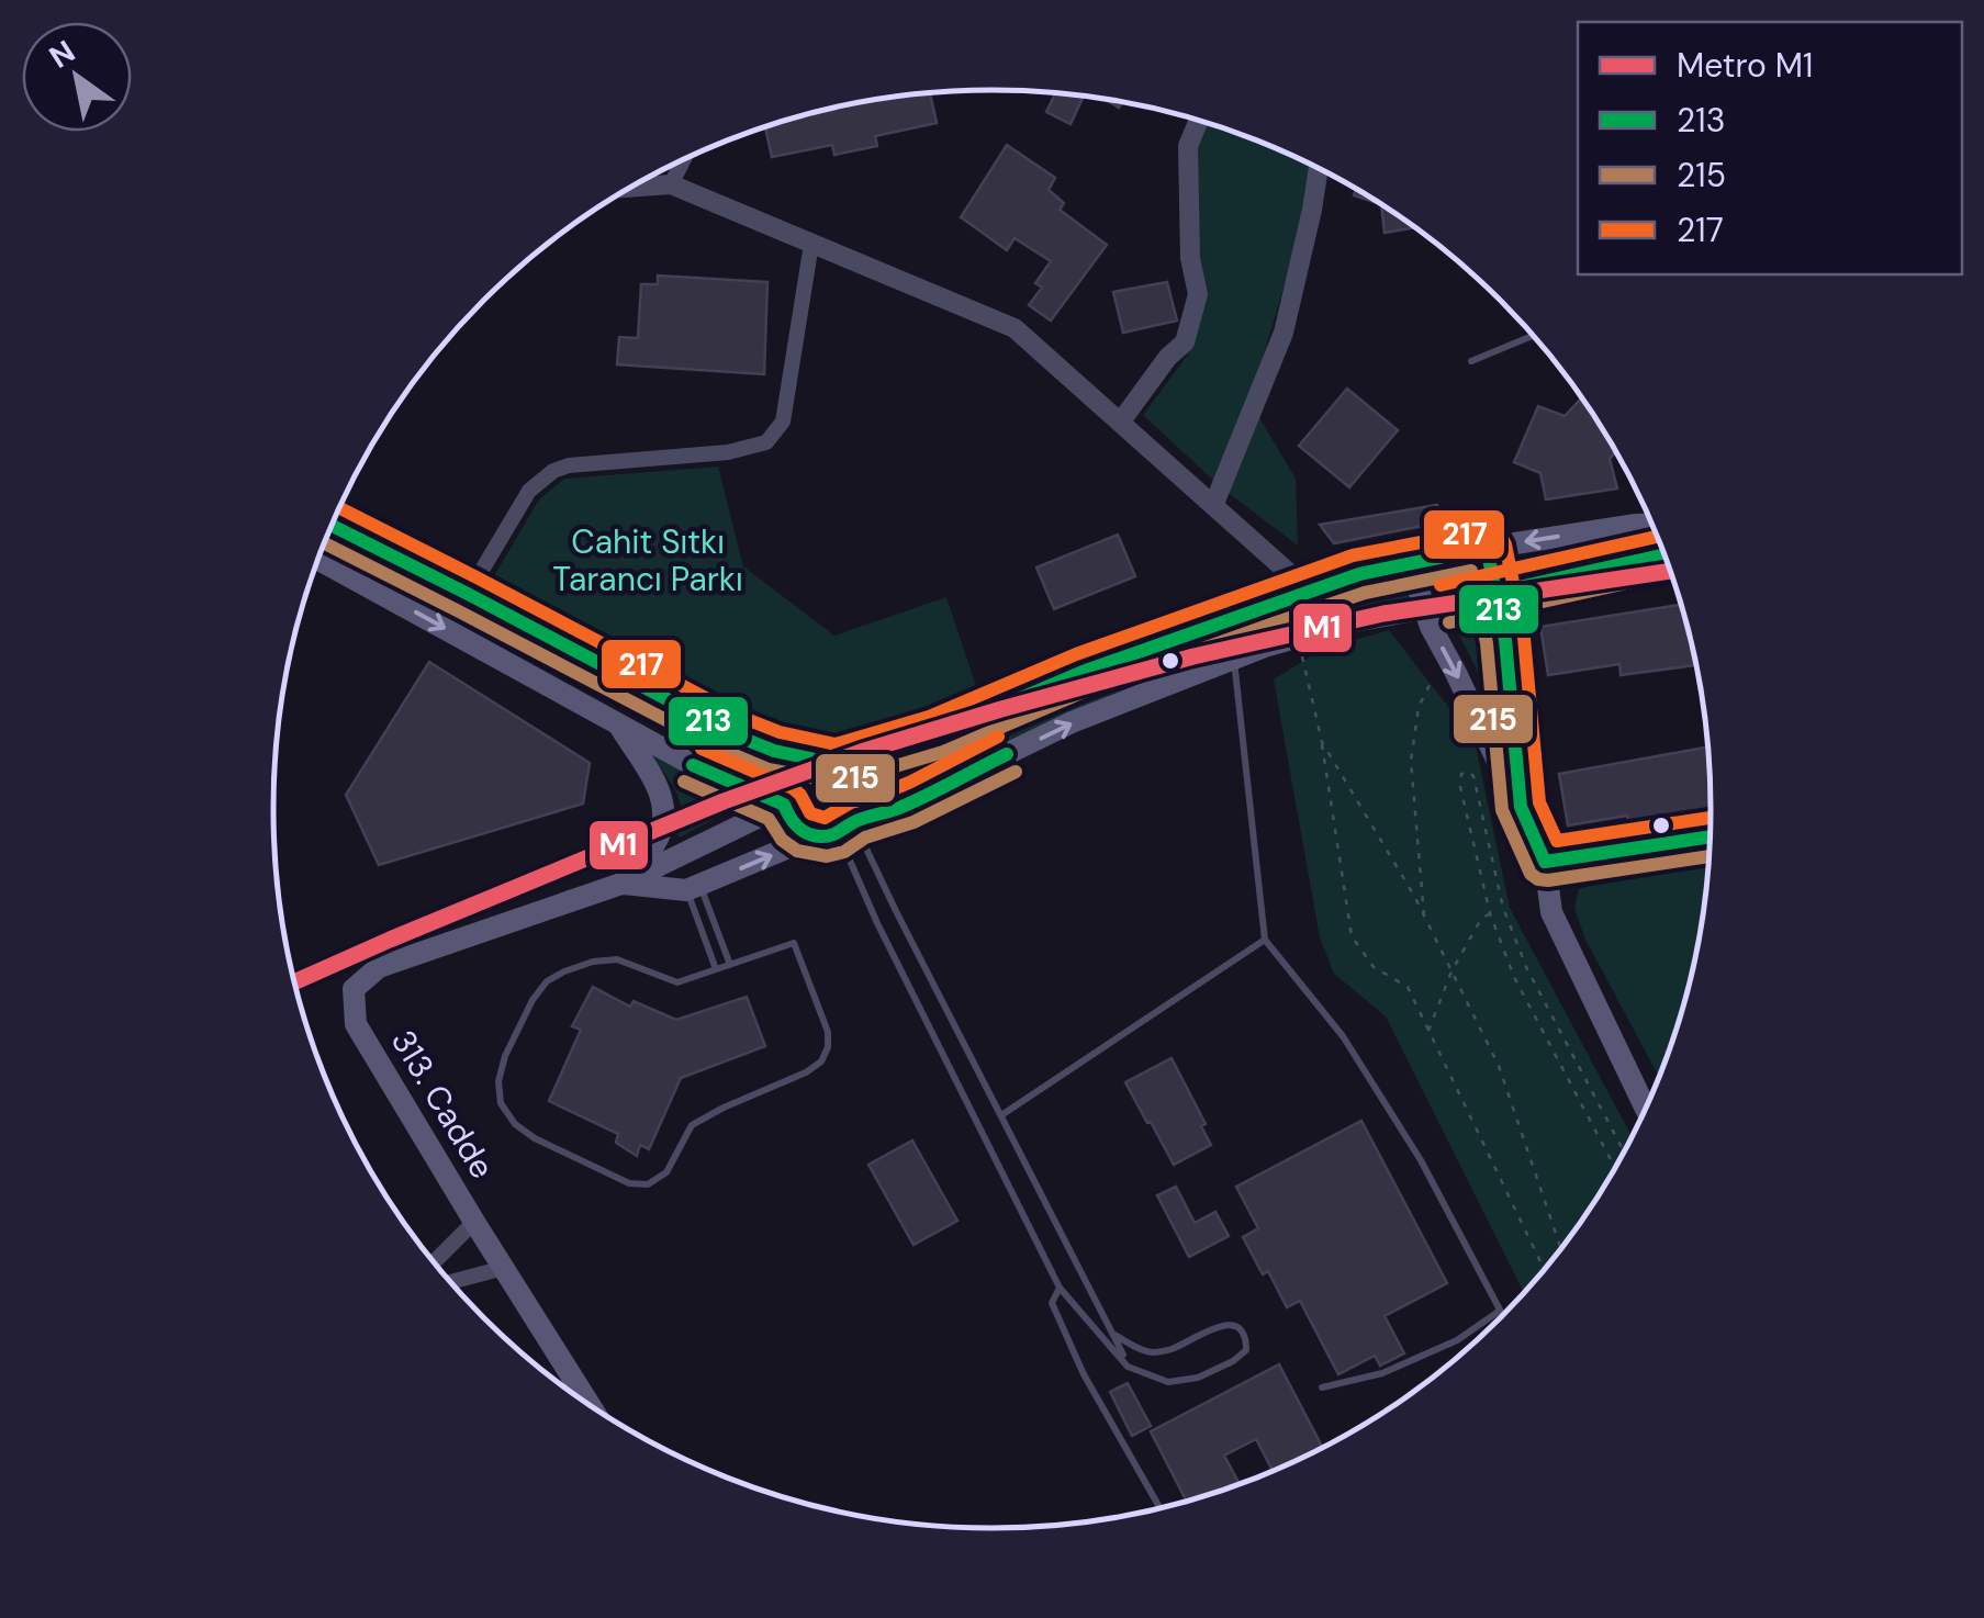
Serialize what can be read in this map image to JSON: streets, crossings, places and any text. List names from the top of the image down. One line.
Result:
{"streets":{"main road":["313. Cadde"]},"parks":["Cahit Sıtkı Tarancı Parkı"],"lines":["transit line 217","transit line 213","transit line 215","metro line M1"],"legend":["Metro M1","213","215","217"],"north":"top left"}
